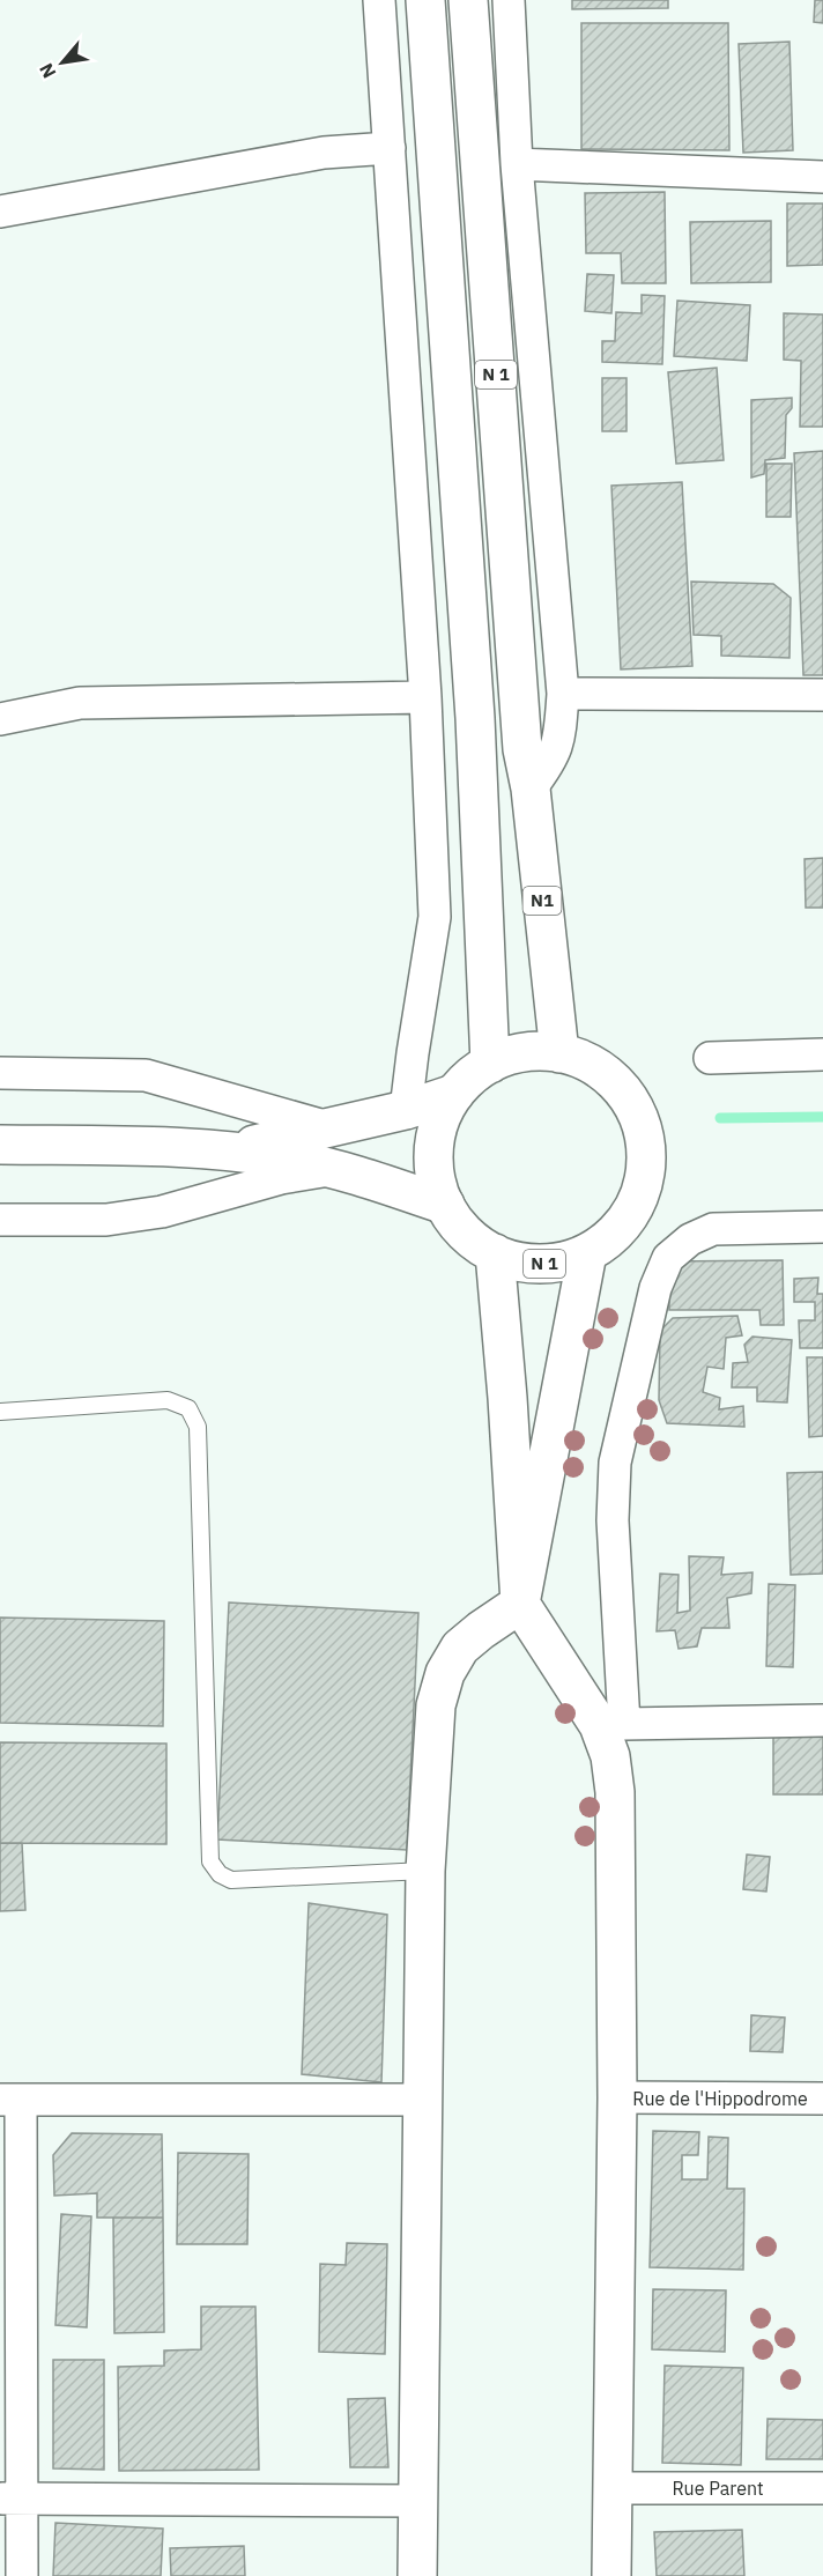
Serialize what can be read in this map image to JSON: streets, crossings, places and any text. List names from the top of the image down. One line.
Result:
{"streets":{"main road":["N 1","N1"],"street":["Rue de l'Hippodrome","Rue Parent"]},"crossings":[["N 1","N1"]],"north":"bottom left"}
